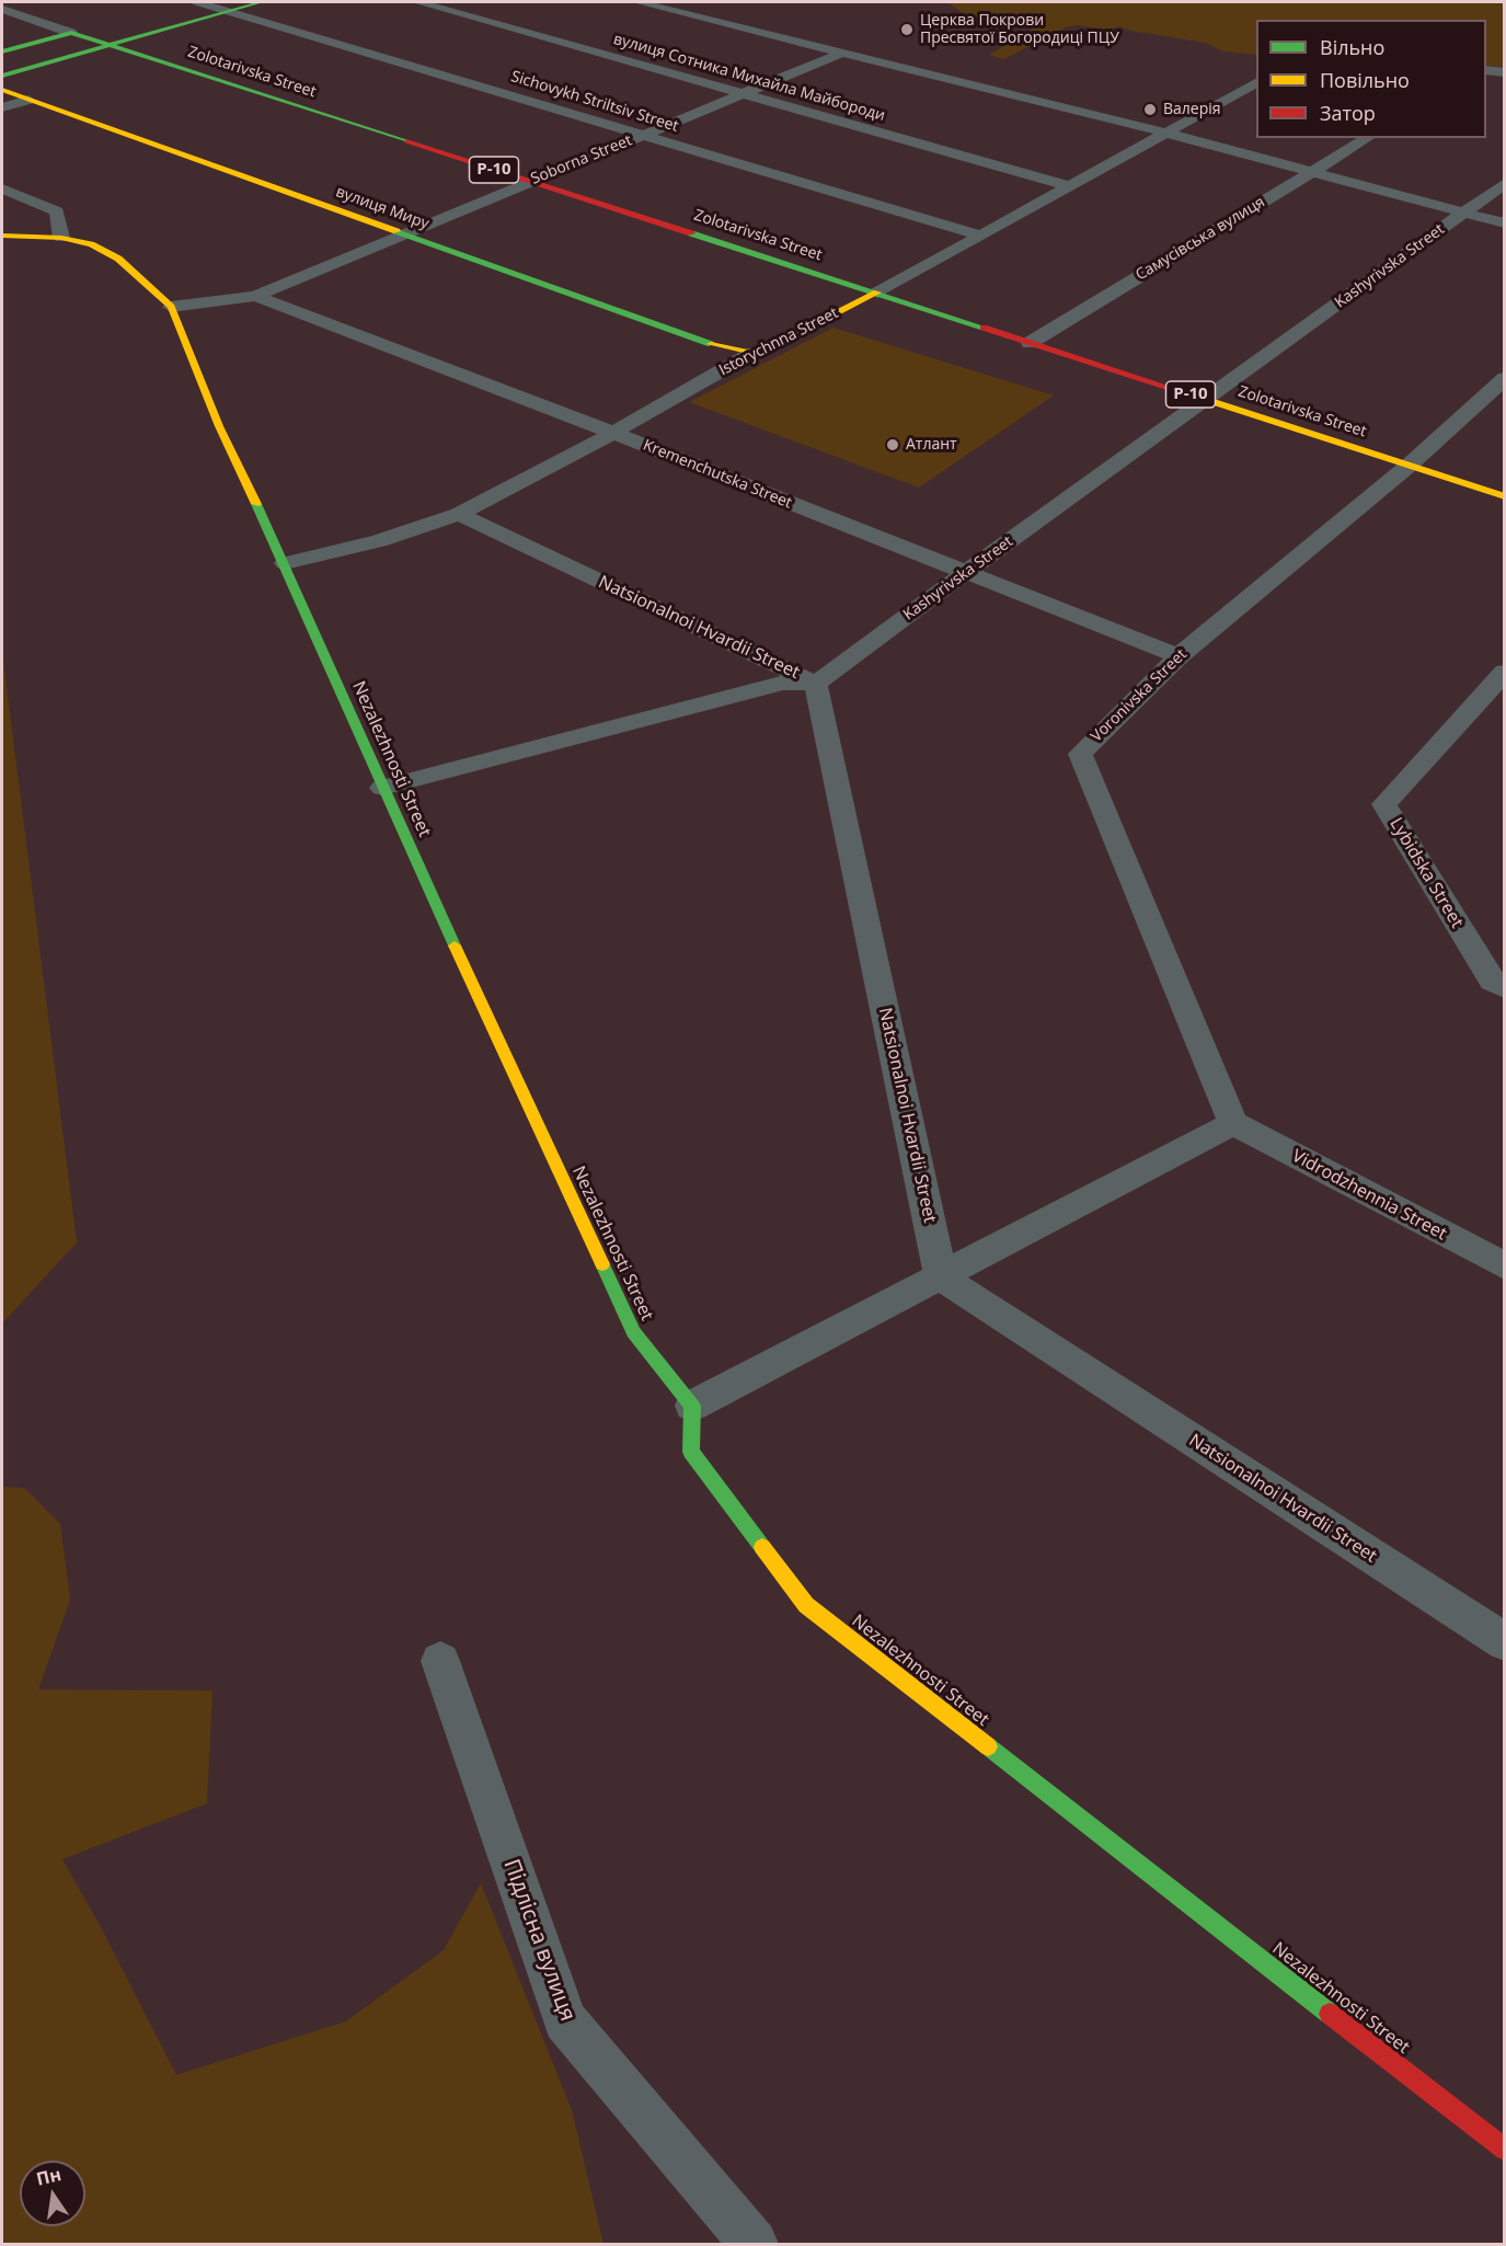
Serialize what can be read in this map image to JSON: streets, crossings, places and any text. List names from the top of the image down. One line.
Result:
{"streets":{"main road":["Zolotarivska Street","Р-10","вулиця Миру","Istorychnna Street","Nezalezhnosti Street"],"street":["вулиця Сотника Михайла Майбороди","Sichovykh Striltsiv Street","Soborna Street","Самусівська вулиця","Kashyrivska Street","Kremenchutska Street","Natsionalnoi Hvardii Street","Voronivska Street","Lybidska Street","Vidrodzhennia Street","Підлісна вулиця"]},"crossings":[["Zolotarivska Street","Soborna Street"],["Zolotarivska Street","Самусівська вулиця"],["Zolotarivska Street","Kashyrivska Street"],["Zolotarivska Street","Istorychnna Street"],["Zolotarivska Street","Voronivska Street"],["вулиця Сотника Михайла Майбороди","Soborna Street"],["вулиця Сотника Михайла Майбороди","Istorychnna Street"],["Sichovykh Striltsiv Street","Soborna Street"],["Sichovykh Striltsiv Street","Istorychnna Street"],["Soborna Street","вулиця Миру"],["Soborna Street","Kremenchutska Street"],["Soborna Street","Nezalezhnosti Street"],["вулиця Миру","Istorychnna Street"],["Kashyrivska Street","Kremenchutska Street"],["Kashyrivska Street","Natsionalnoi Hvardii Street"],["Istorychnna Street","Kremenchutska Street"],["Istorychnna Street","Natsionalnoi Hvardii Street"],["Istorychnna Street","Nezalezhnosti Street"],["Kremenchutska Street","Voronivska Street"],["Voronivska Street","Vidrodzhennia Street"]],"places":["Церква Покрови Пресвятої Богородиці ПЦУ","Валерія","Атлант"],"legend":["Вільно","Повільно","Затор"],"north":"top"}
